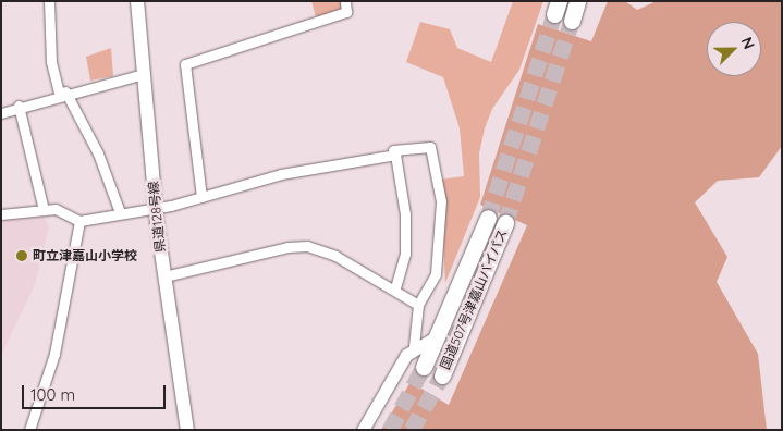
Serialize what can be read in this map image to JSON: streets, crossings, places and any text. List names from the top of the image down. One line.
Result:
{"streets":{"highway":["国道507号津嘉山バイパス"],"main road":["県道128号線"]},"places":["町立津嘉山小学校"],"scale_bar":"100 m","north":"top right"}
